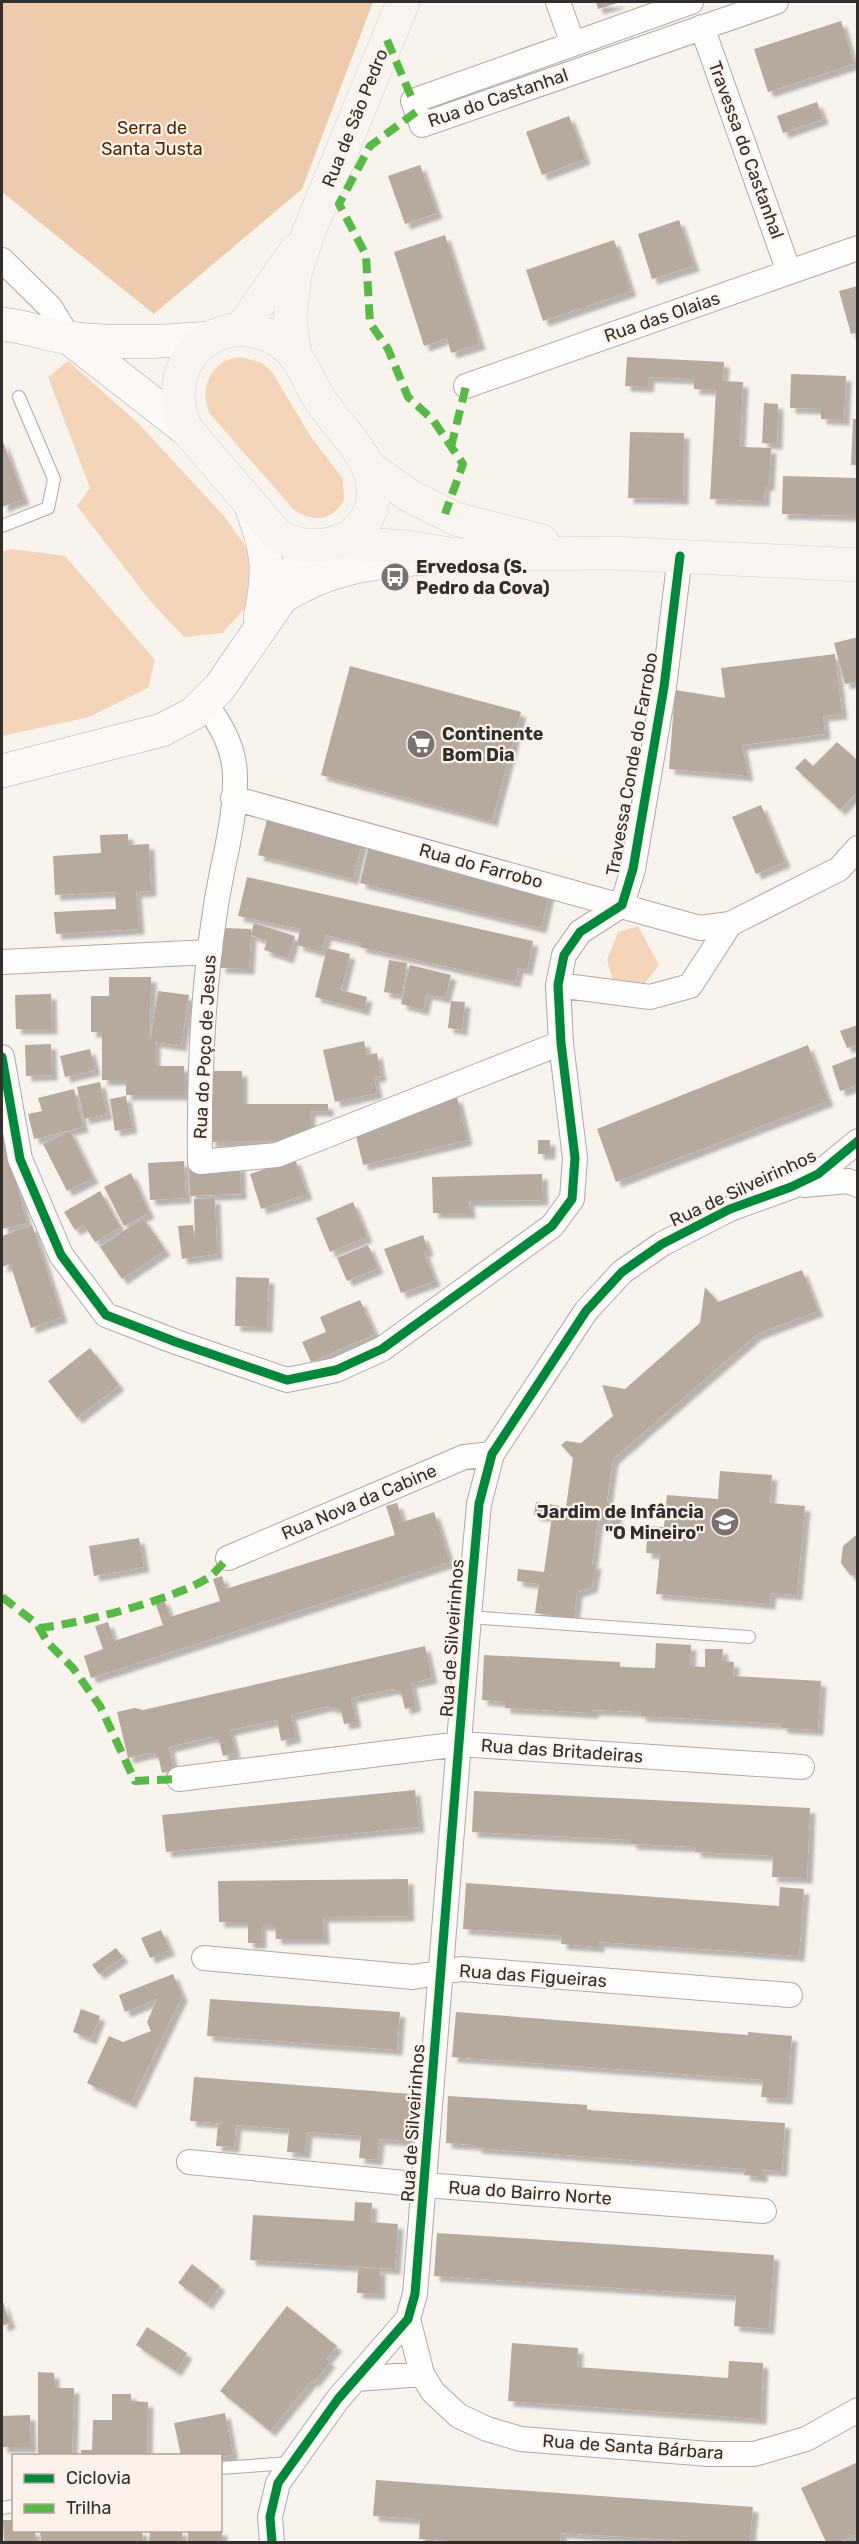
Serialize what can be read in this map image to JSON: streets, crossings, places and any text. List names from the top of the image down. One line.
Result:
{"streets":{"main road":["Rua de São Pedro"],"street":["Rua do Castanhal","Travessa do Castanhal","Rua das Olaias","Travessa Conde do Farrobo","Rua do Farrobo","Rua do Poço de Jesus","Rua de Silveirinhos","Rua Nova da Cabine","Rua das Britadeiras","Rua das Figueiras","Rua do Bairro Norte","Rua de Santa Bárbara"]},"crossings":[["Rua do Castanhal","Travessa do Castanhal"],["Travessa do Castanhal","Rua das Olaias"],["Travessa Conde do Farrobo","Rua do Farrobo"],["Rua do Farrobo","Rua do Poço de Jesus"],["Rua de Silveirinhos","Rua Nova da Cabine"],["Rua de Silveirinhos","Rua das Britadeiras"],["Rua de Silveirinhos","Rua das Figueiras"],["Rua de Silveirinhos","Rua do Bairro Norte"],["Rua de Silveirinhos","Rua de Santa Bárbara"]],"parks":["Serra de Santa Justa"],"places":{"bus stop":["Ervedosa (S. Pedro da Cova)"],"supermarket":["Continente Bom Dia"],"school or university":["Jardim de Infância \"O Mineiro\""]},"legend":["Ciclovia","Trilha"]}
